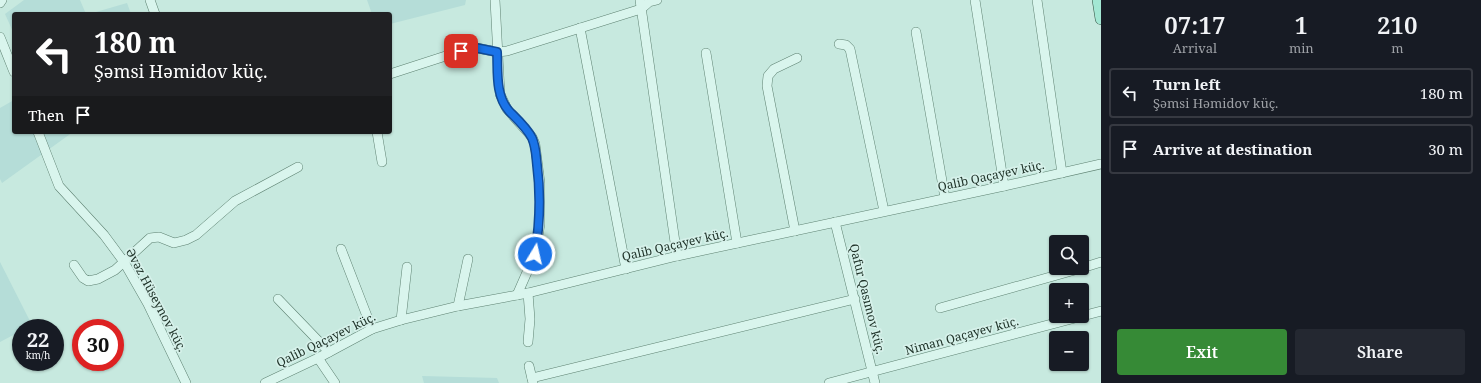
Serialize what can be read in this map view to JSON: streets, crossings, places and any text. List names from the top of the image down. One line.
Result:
{"streets":{"street":["Qalib Qaçayev küç.","Qafur Qasımov küç.","Əvəz Hüseynov küç.","Niman Qaçayev küç."]},"crossings":[["Qalib Qaçayev küç.","Qafur Qasımov küç."],["Qafur Qasımov küç.","Niman Qaçayev küç."]],"page":{"eta":["07:17","Arrival","1","min","210","m"],"turn":["180 m","Şəmsi Həmidov küç."],"list":[{"name":"Turn left","note":"Şəmsi Həmidov küç.","value":"180 m"},{"name":"Arrive at destination","value":"30 m"}],"then":"Then","map_buttons":["+","−"],"speed":"22 km/h","limit":"30","buttons":["Exit","Share"]}}
